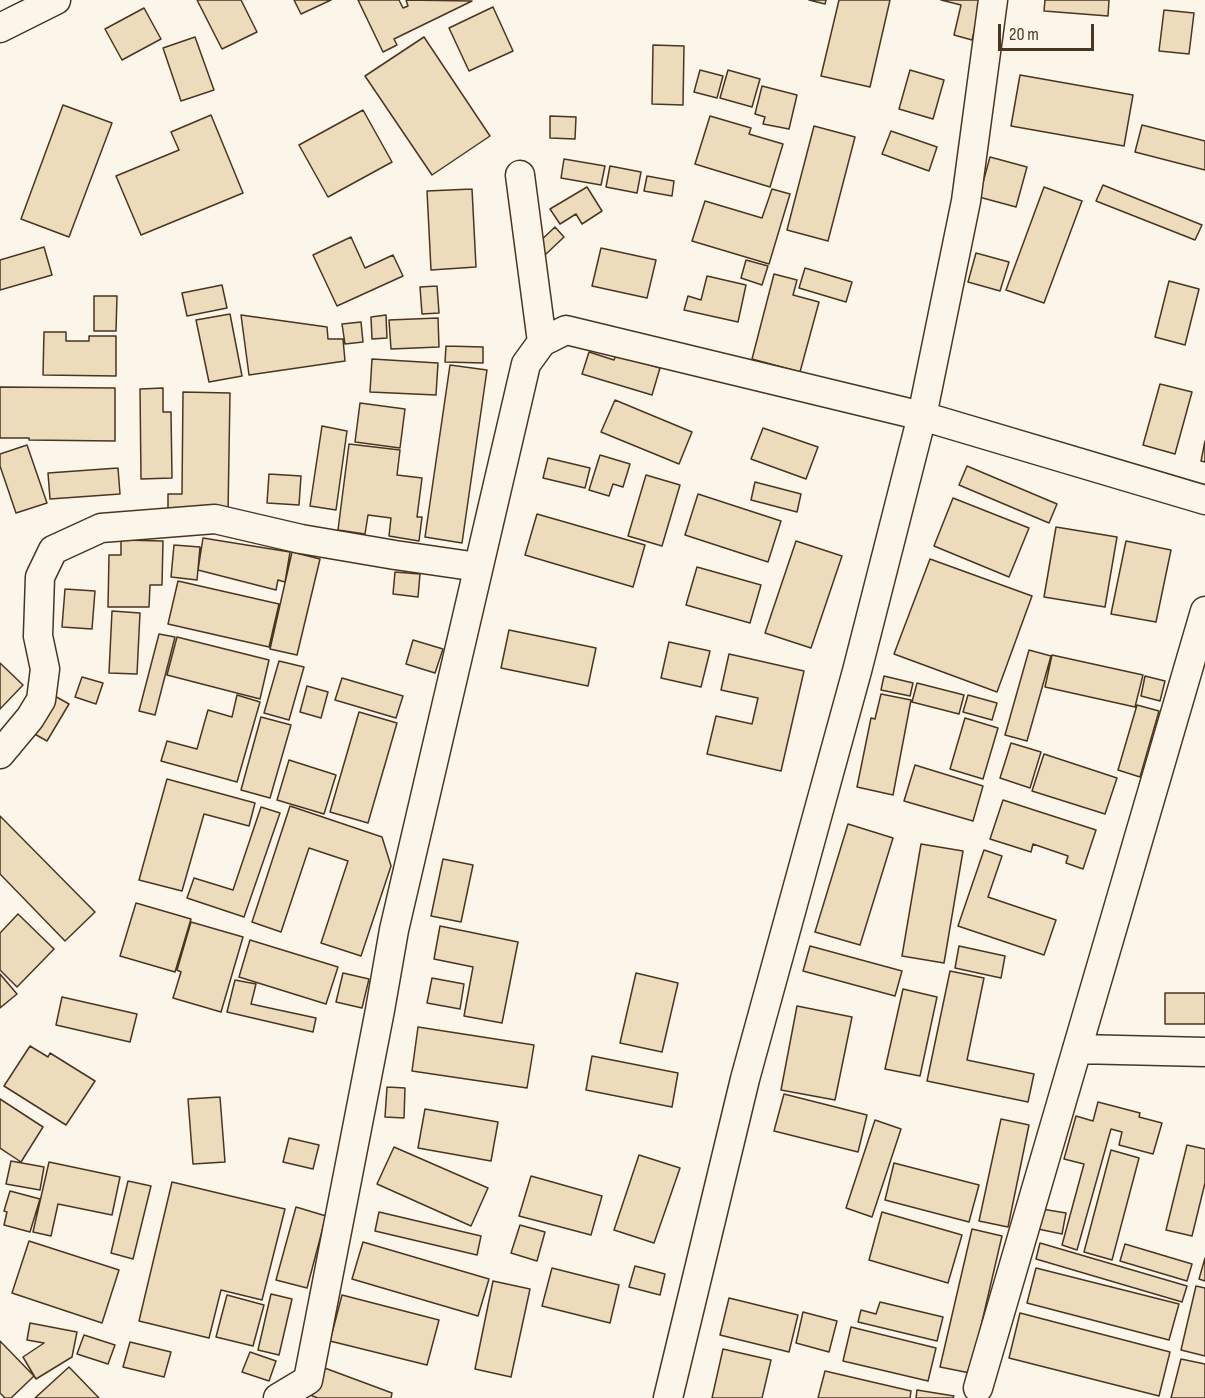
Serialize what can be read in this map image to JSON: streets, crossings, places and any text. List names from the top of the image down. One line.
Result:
{"scale_bar":"20 m"}
